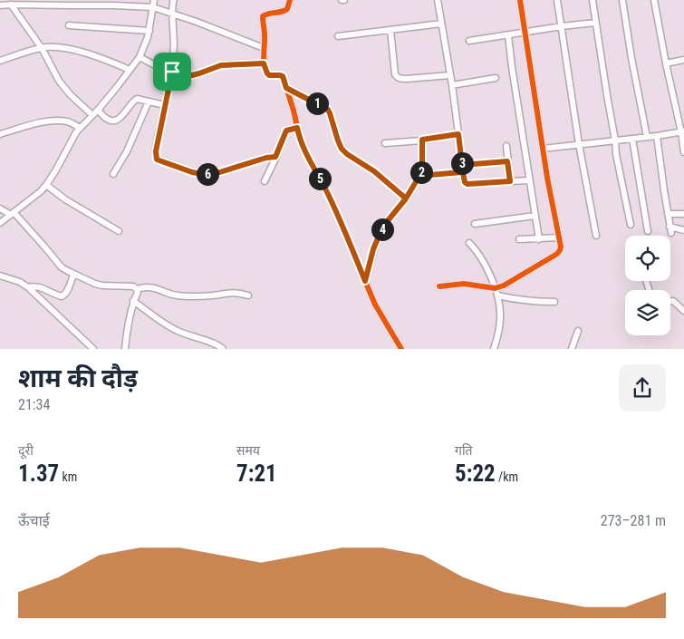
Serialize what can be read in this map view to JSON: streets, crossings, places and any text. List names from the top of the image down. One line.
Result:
{"page":{"pins":["1","3","2","6","5","4"],"heading":["शाम की दौड़","21:34"],"stats":[["दूरी","1.37 km"],["समय","7:21"],["गति","5:22 /km"]],"chart":["ऊँचाई","273–281 m"]}}
